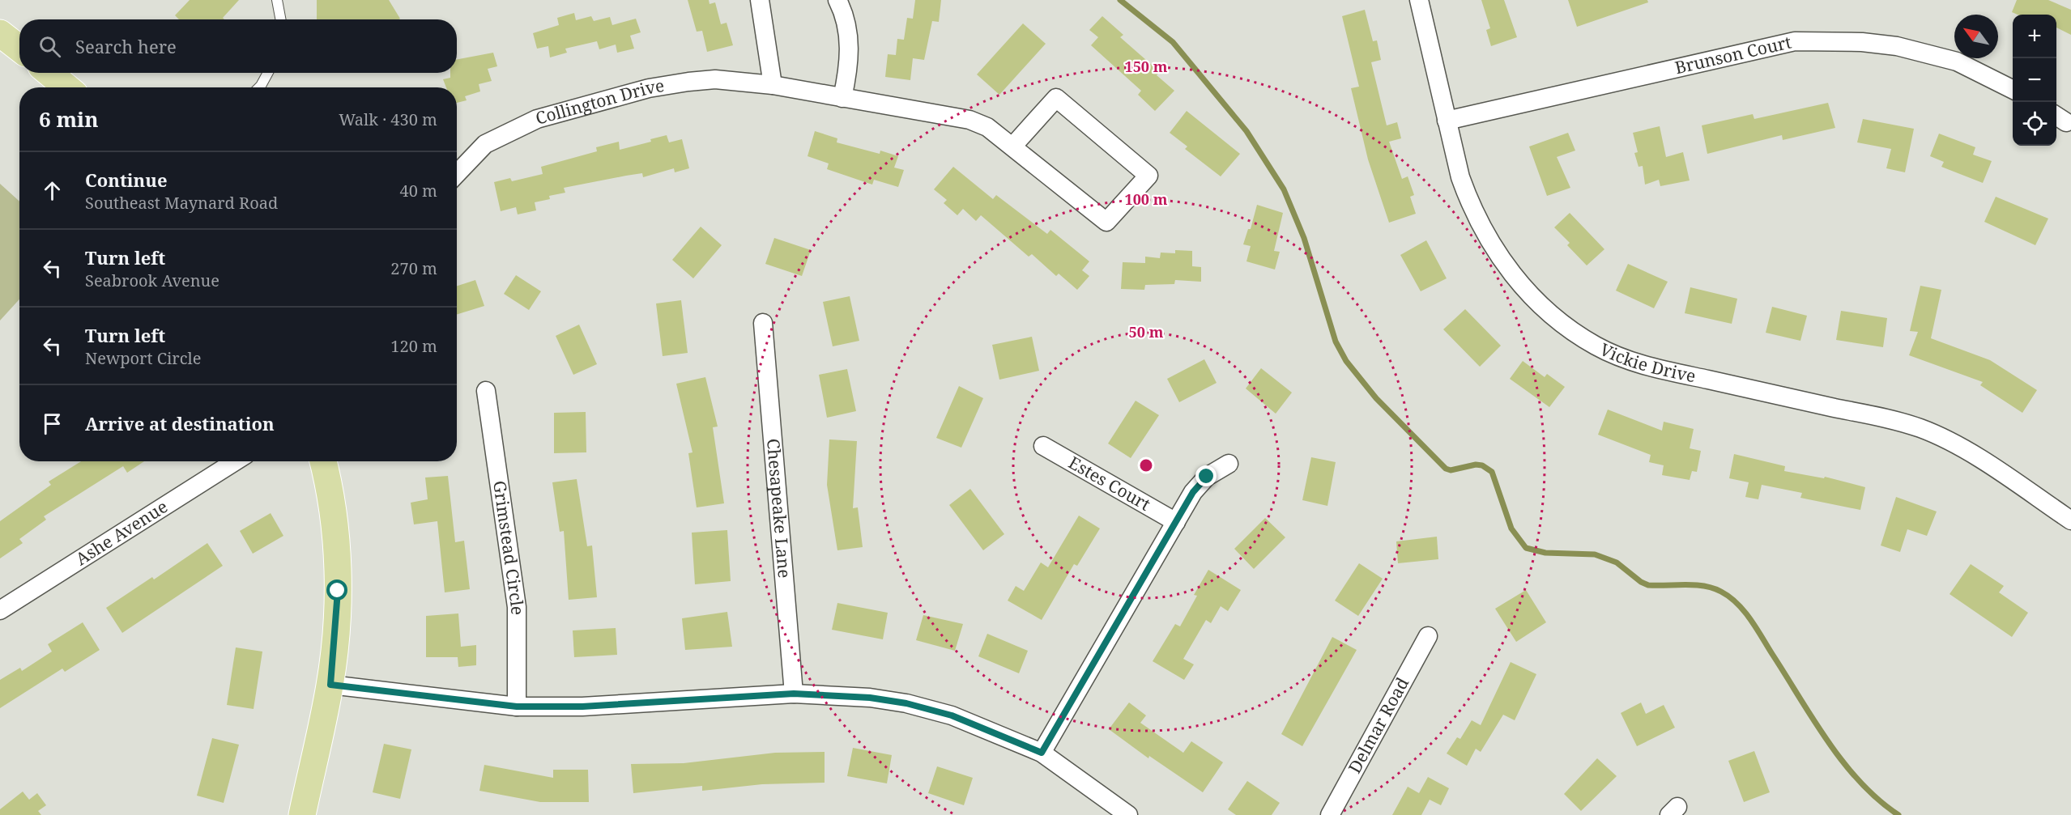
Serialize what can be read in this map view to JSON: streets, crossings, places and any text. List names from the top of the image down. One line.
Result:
{"streets":{"street":["Brunson Court","Collington Drive","Vickie Drive","Estes Court","Chesapeake Lane","Ashe Avenue","Grimstead Circle","Delmar Road"]},"crossings":[["Brunson Court","Vickie Drive"]],"north":"top left","page":{"map_buttons":["+","−"],"search":"Search here","heading":["6 min","Walk · 430 m"],"list":[["Continue","Southeast Maynard Road","40 m"],["Turn left","Seabrook Avenue","270 m"],["Turn left","Newport Circle","120 m"],"Arrive at destination"]},"rings":["150 m","100 m","50 m"]}
